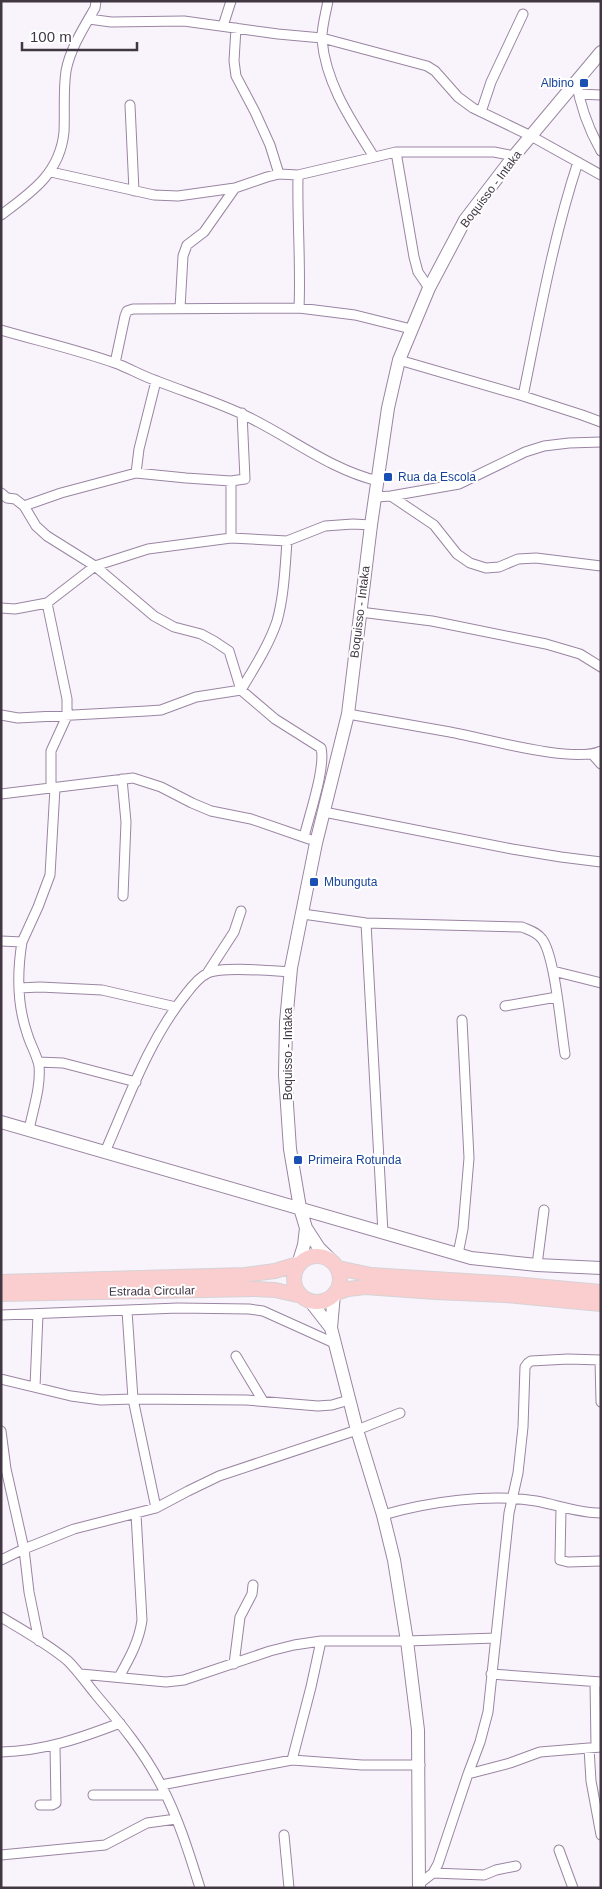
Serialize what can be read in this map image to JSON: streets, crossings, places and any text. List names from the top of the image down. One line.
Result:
{"streets":{"main road":["Estrada Circular"],"street":["Boquisso - Intaka"]},"places":{"transit":["Albino","Rua da Escola","Mbunguta","Primeira Rotunda"]},"scale_bar":"100 m"}
